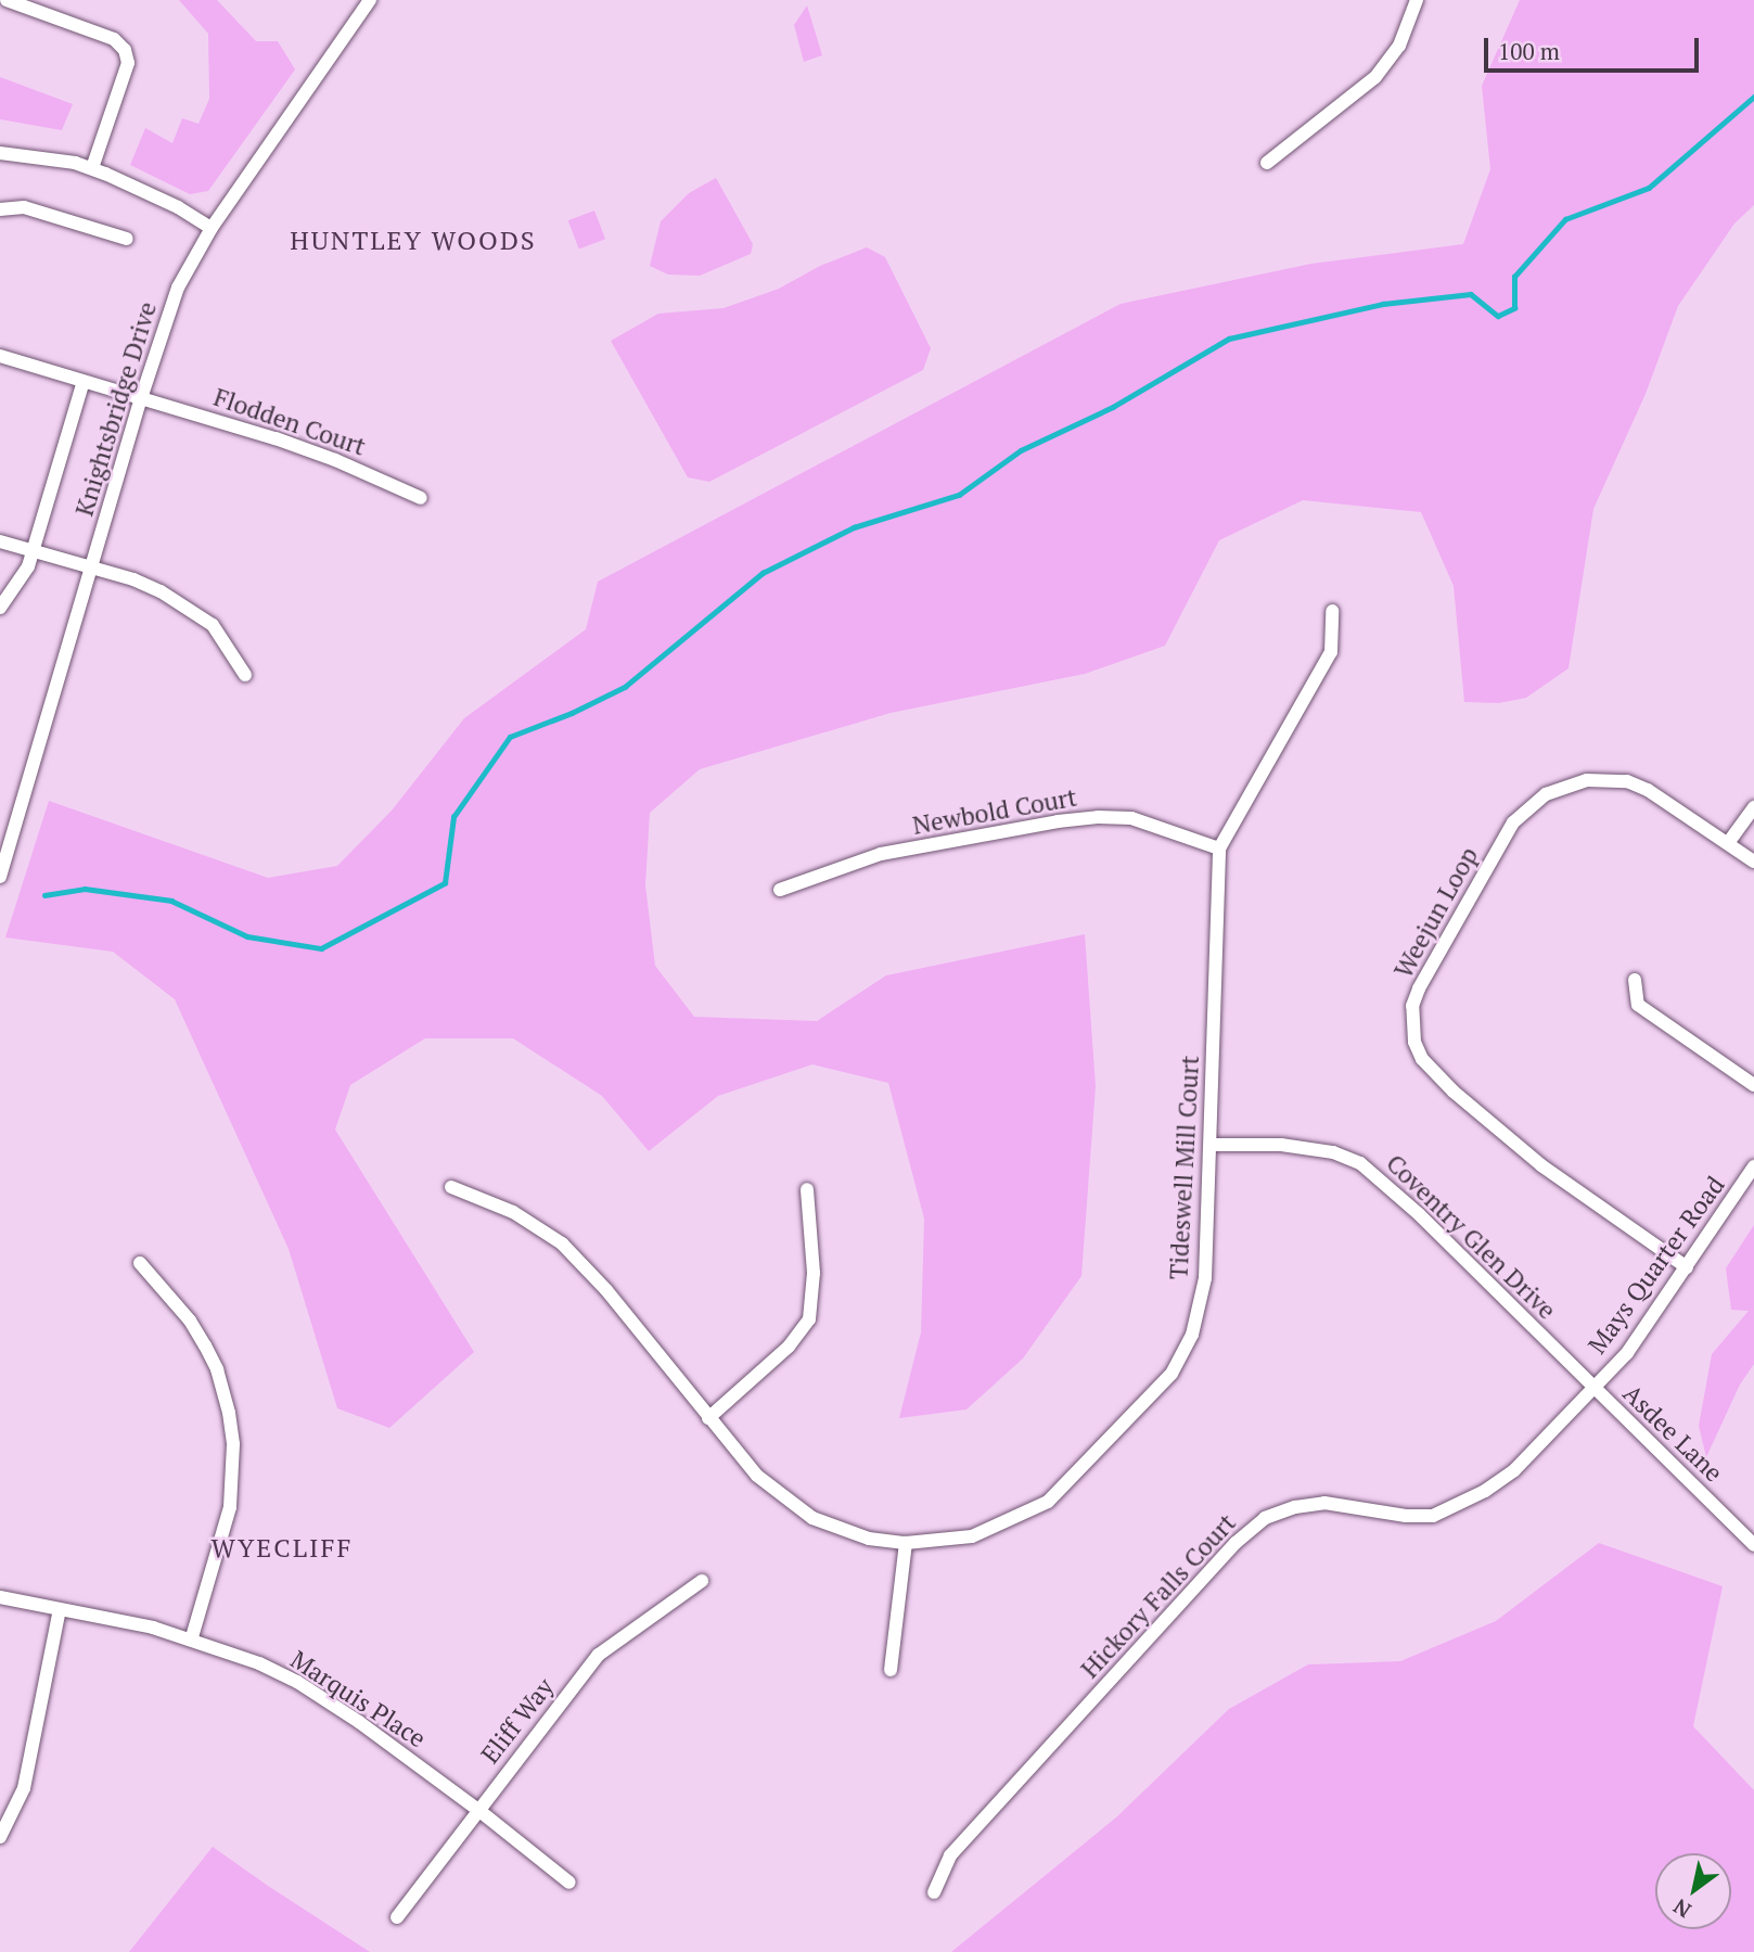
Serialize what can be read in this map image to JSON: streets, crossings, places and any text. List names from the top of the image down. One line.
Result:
{"streets":{"street":["Knightsbridge Drive","Flodden Court","Newbold Court","Weejun Loop","Tideswell Mill Court","Coventry Glen Drive","Mays Quarter Road","Asdee Lane","Hickory Falls Court","Marquis Place","Eliff Way"]},"crossings":[["Knightsbridge Drive","Flodden Court"],["Newbold Court","Tideswell Mill Court"],["Weejun Loop","Mays Quarter Road"],["Tideswell Mill Court","Coventry Glen Drive"],["Coventry Glen Drive","Mays Quarter Road"],["Coventry Glen Drive","Asdee Lane"],["Coventry Glen Drive","Hickory Falls Court"],["Mays Quarter Road","Asdee Lane"],["Mays Quarter Road","Hickory Falls Court"],["Asdee Lane","Hickory Falls Court"],["Marquis Place","Eliff Way"]],"districts":["HUNTLEY WOODS","WYECLIFF"],"scale_bar":"100 m","north":"bottom left"}
